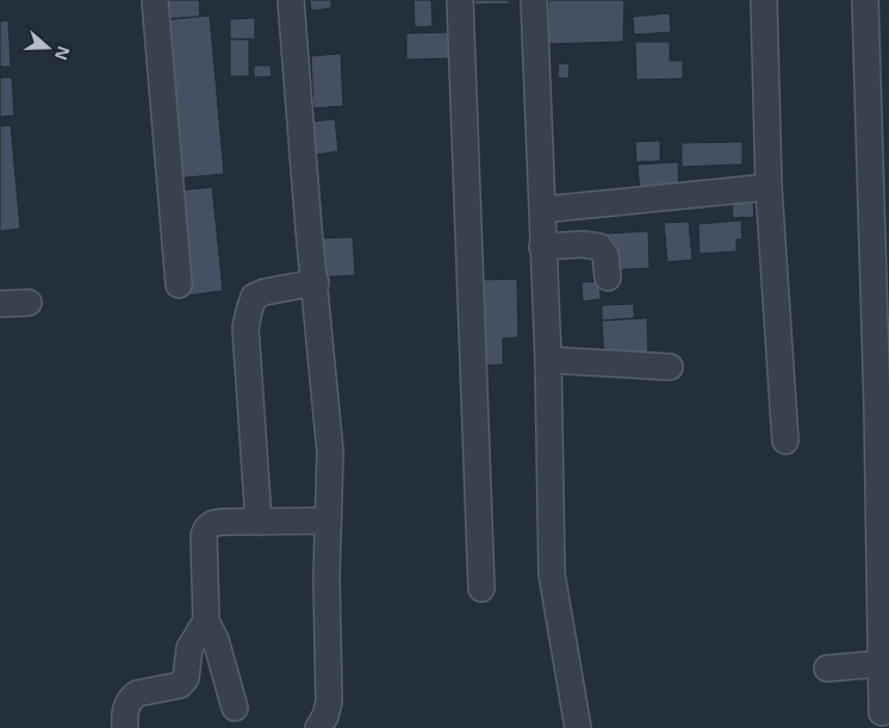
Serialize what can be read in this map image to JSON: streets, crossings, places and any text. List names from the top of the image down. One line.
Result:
{"north":"right"}
